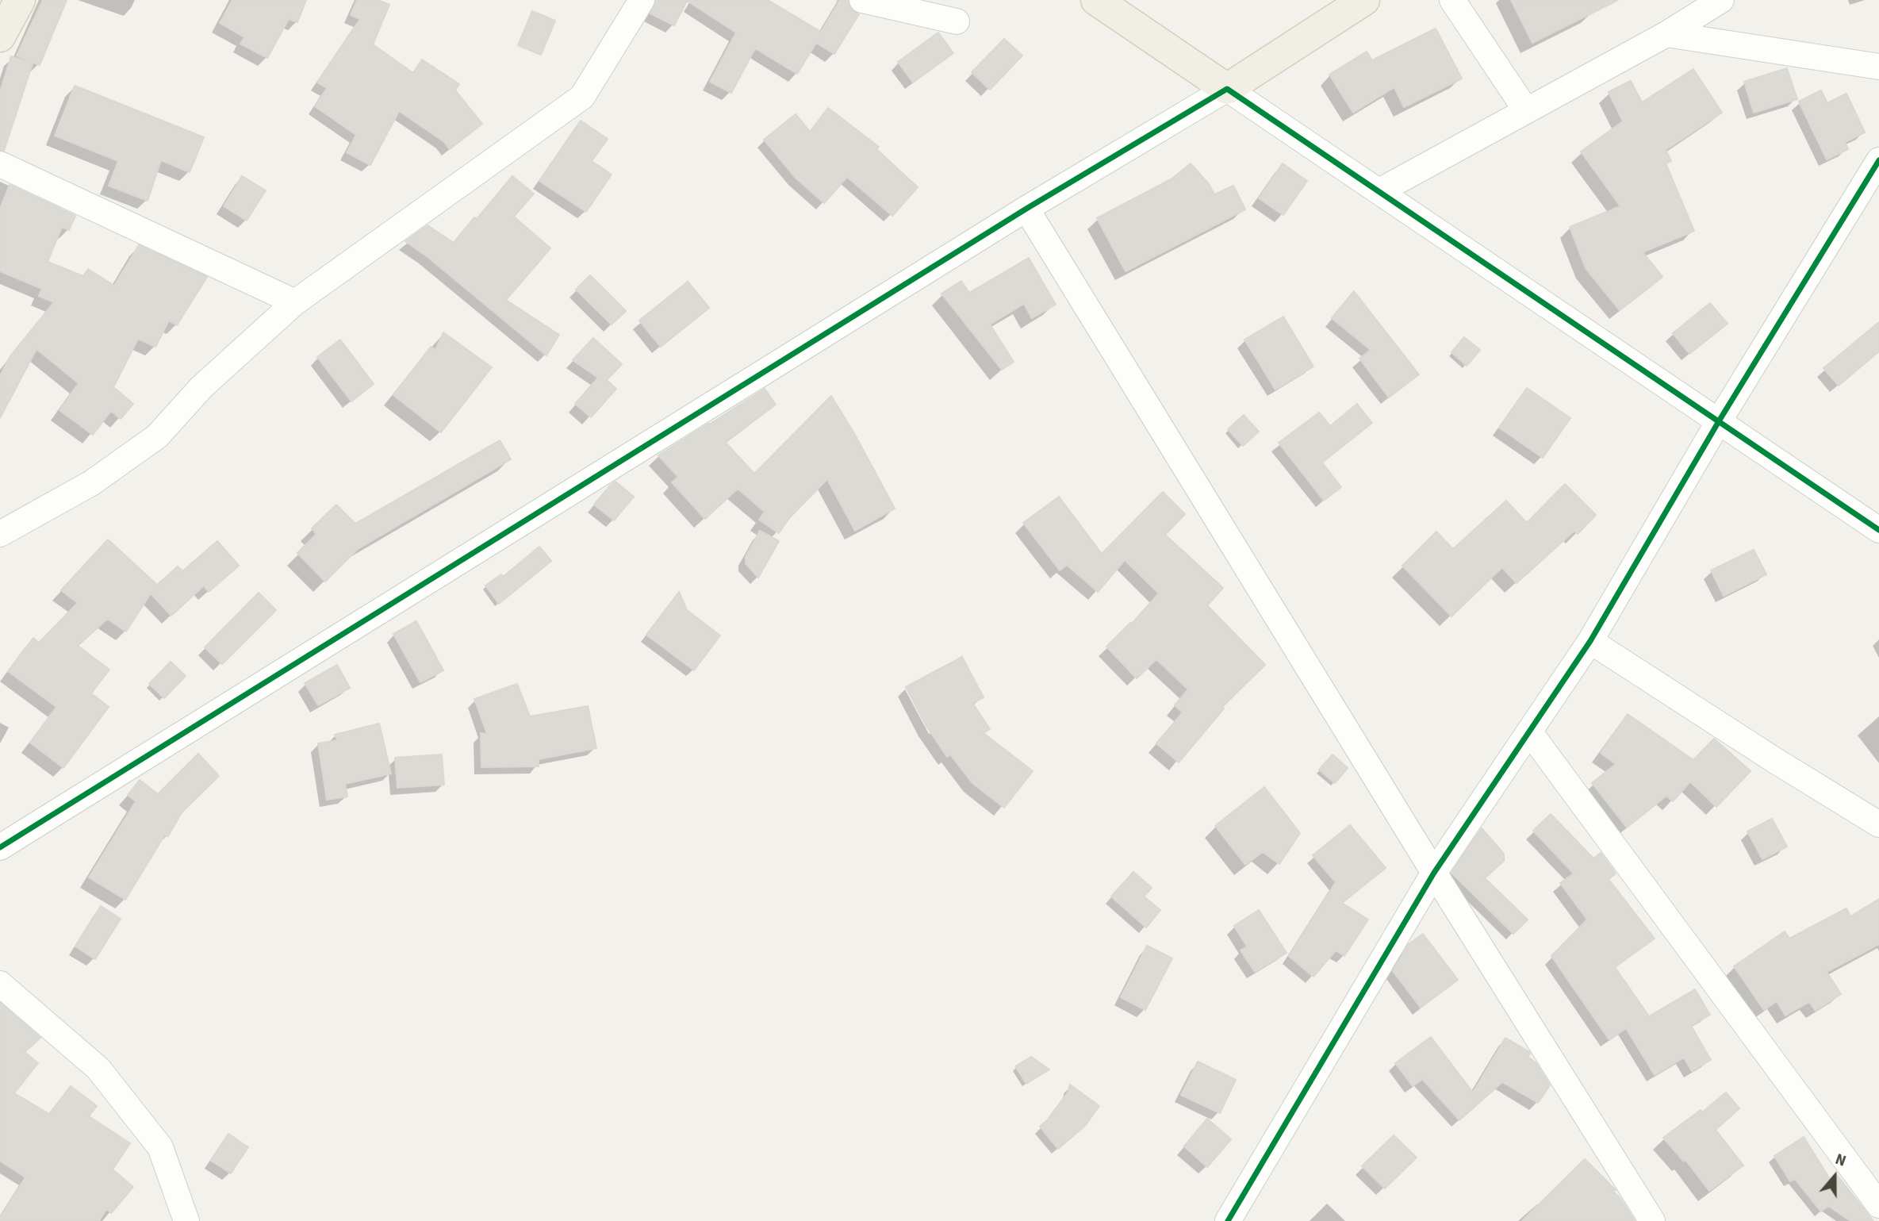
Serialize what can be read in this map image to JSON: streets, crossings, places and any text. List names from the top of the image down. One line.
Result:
{"north":"top"}
